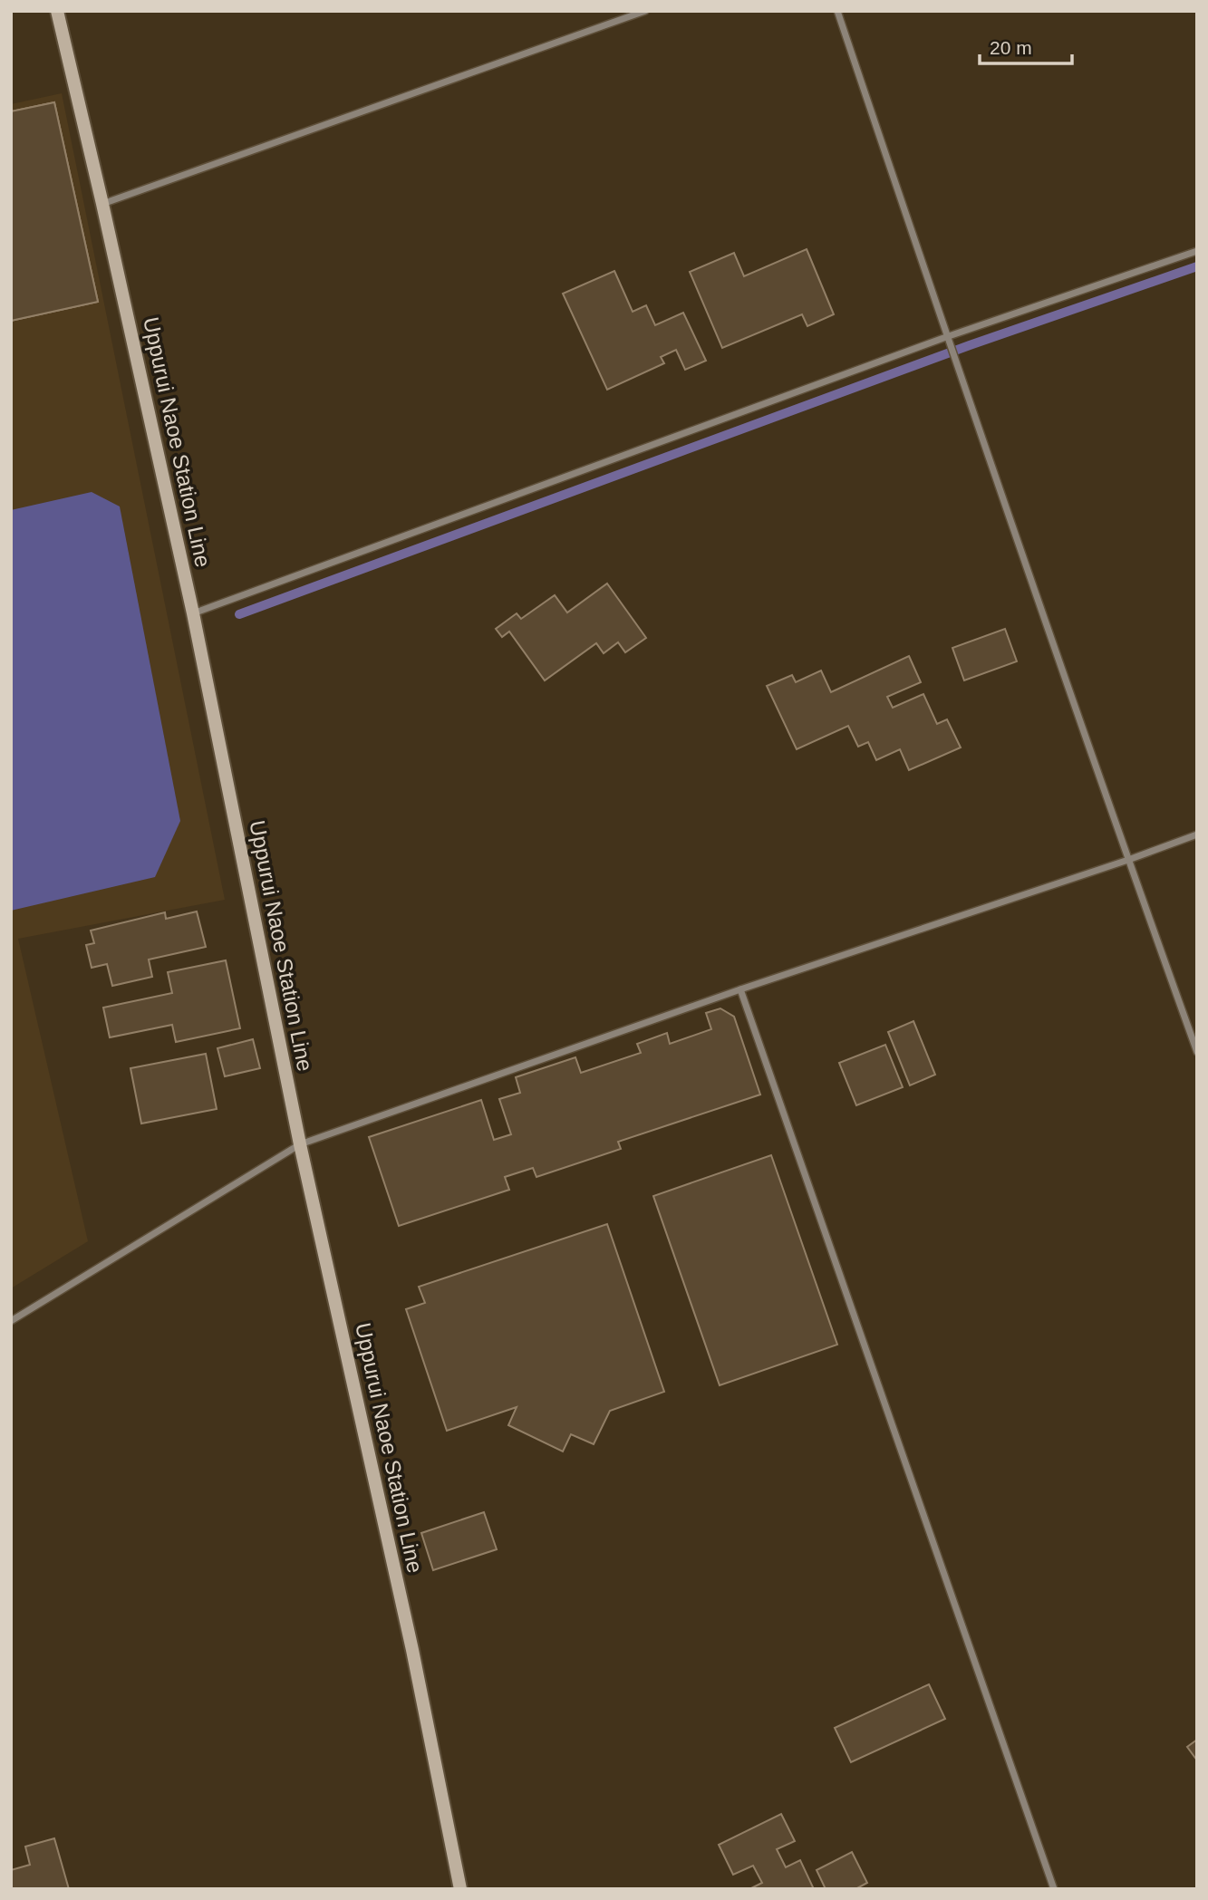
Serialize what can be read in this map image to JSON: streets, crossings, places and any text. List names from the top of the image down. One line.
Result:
{"streets":{"main road":["Uppurui Naoe Station Line"]},"scale_bar":"20 m"}
